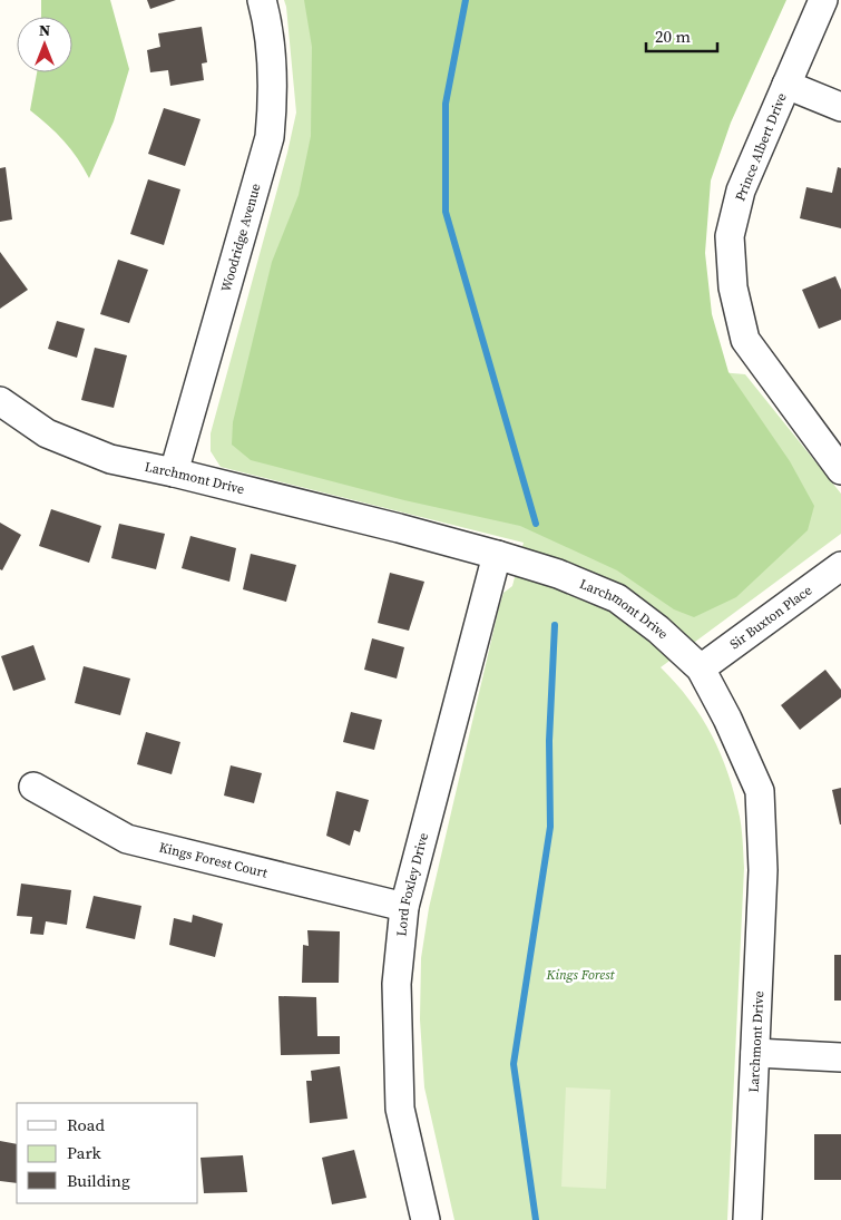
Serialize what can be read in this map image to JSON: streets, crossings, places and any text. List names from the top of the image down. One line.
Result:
{"streets":{"street":["Prince Albert Drive","Woodridge Avenue","Larchmont Drive","Sir Buxton Place","Kings Forest Court","Lord Foxley Drive"]},"crossings":[["Woodridge Avenue","Larchmont Drive"],["Larchmont Drive","Sir Buxton Place"],["Larchmont Drive","Lord Foxley Drive"],["Kings Forest Court","Lord Foxley Drive"]],"parks":["Kings Forest"],"legend":["Road","Park","Building"],"scale_bar":"20 m","north":"top"}
